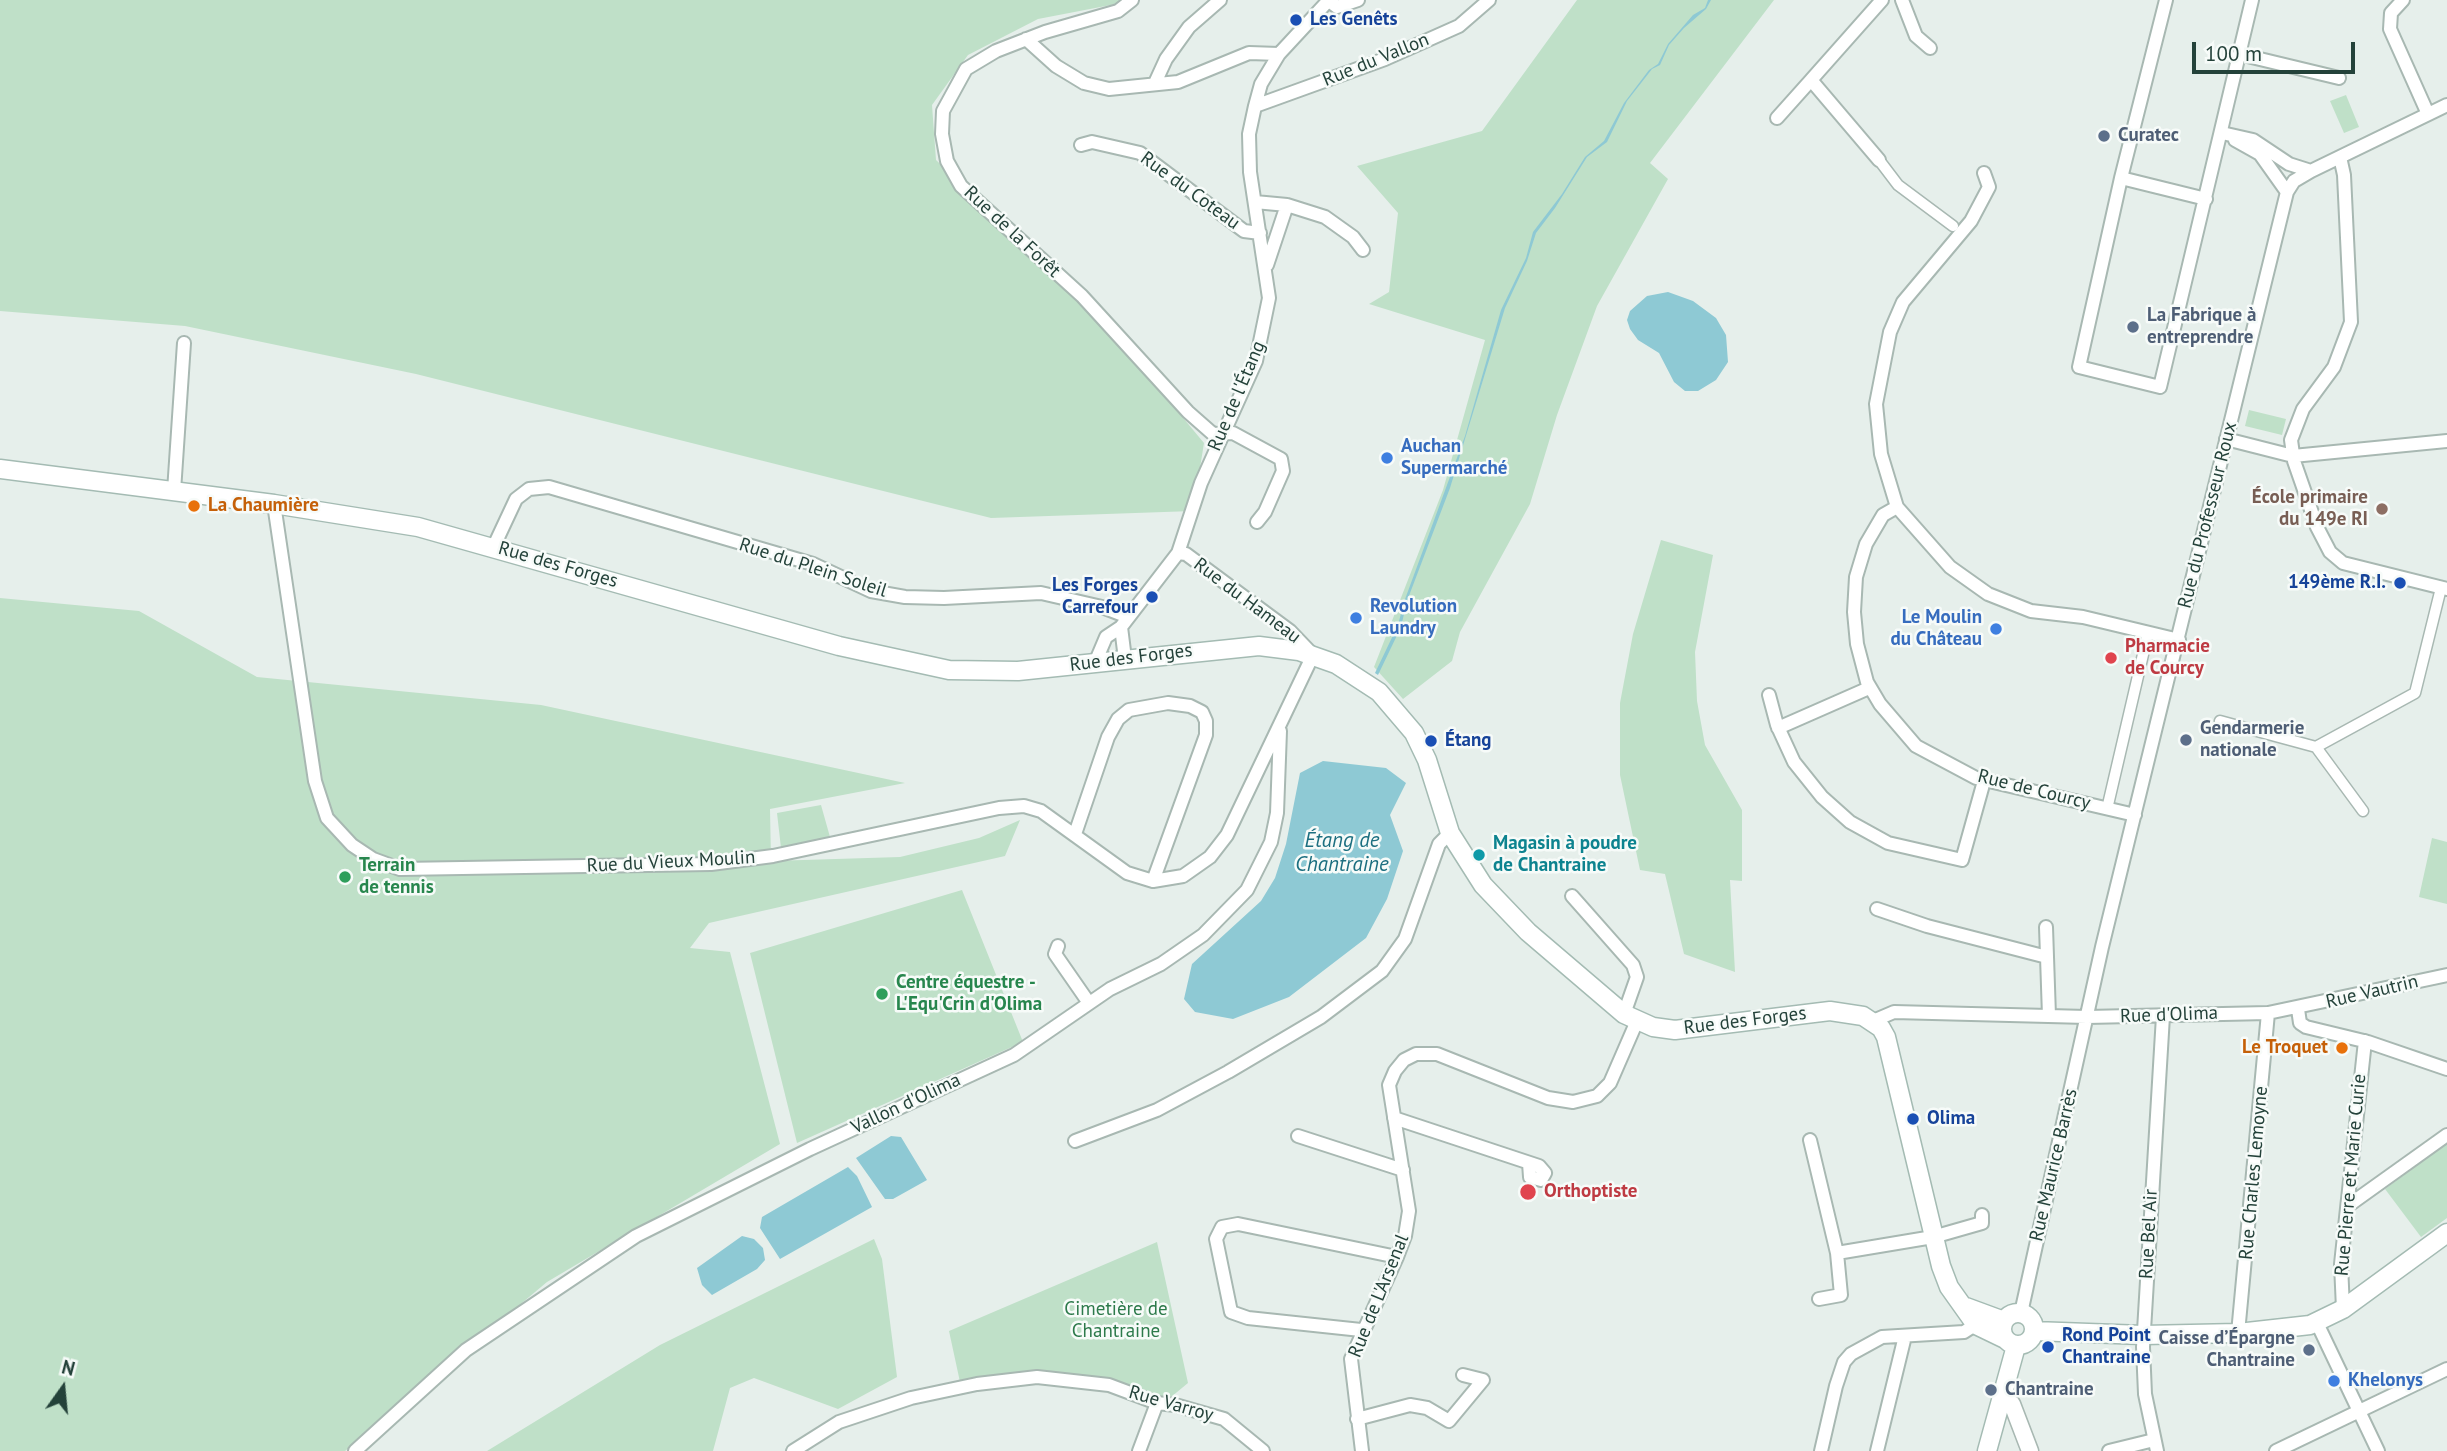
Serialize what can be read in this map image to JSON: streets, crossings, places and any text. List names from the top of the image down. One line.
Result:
{"streets":{"main road":["Rue des Forges"],"street":["Rue du Vallon","Rue du Coteau","Rue de la Forêt","Rue de l'Étang","Rue du Professeur Roux","Rue du Plein Soleil","Rue du Hameau","Rue de Courcy","Rue du Vieux Moulin","Rue Vautrin","Rue d'Olima","Vallon d'Olima","Rue Maurice Barrès","Rue Charles Lemoyne","Rue Pierre et Marie Curie","Rue Bel Air","Rue de L'Arsenal","Rue Varroy"]},"crossings":[["Rue du Vallon","Rue de l'Étang"],["Rue du Coteau","Rue de l'Étang"],["Rue de la Forêt","Rue de l'Étang"],["Rue de l'Étang","Rue des Forges"],["Rue de l'Étang","Rue du Plein Soleil"],["Rue de l'Étang","Rue du Hameau"],["Rue du Professeur Roux","Rue de Courcy"],["Rue du Professeur Roux","Rue d'Olima"],["Rue du Professeur Roux","Rue Maurice Barrès"],["Rue des Forges","Rue du Plein Soleil"],["Rue des Forges","Rue du Hameau"],["Rue des Forges","Rue du Vieux Moulin"],["Rue des Forges","Rue d'Olima"],["Rue des Forges","Vallon d'Olima"],["Rue des Forges","Rue de L'Arsenal"],["Rue du Hameau","Vallon d'Olima"],["Rue Vautrin","Rue d'Olima"],["Rue d'Olima","Rue Maurice Barrès"],["Rue d'Olima","Rue Charles Lemoyne"],["Rue d'Olima","Rue Bel Air"]],"water":["Étang de Chantraine"],"parks":["Cimetière de Chantraine"],"places":["Les Genêts","Curatec","La Fabrique à entreprendre","Auchan Supermarché","La Chaumière","École primaire du 149e RI","149ème R.I.","Les Forges Carrefour","Revolution Laundry","Le Moulin du Château","Pharmacie de Courcy","Gendarmerie nationale","Étang","Magasin à poudre de Chantraine","Terrain de tennis","Centre équestre - L'Equ'Crin d'Olima","Le Troquet","Olima","Orthoptiste","Rond Point Chantraine","Caisse d’Épargne Chantraine","Khelonys","Chantraine"],"scale_bar":"100 m","north":"top"}
